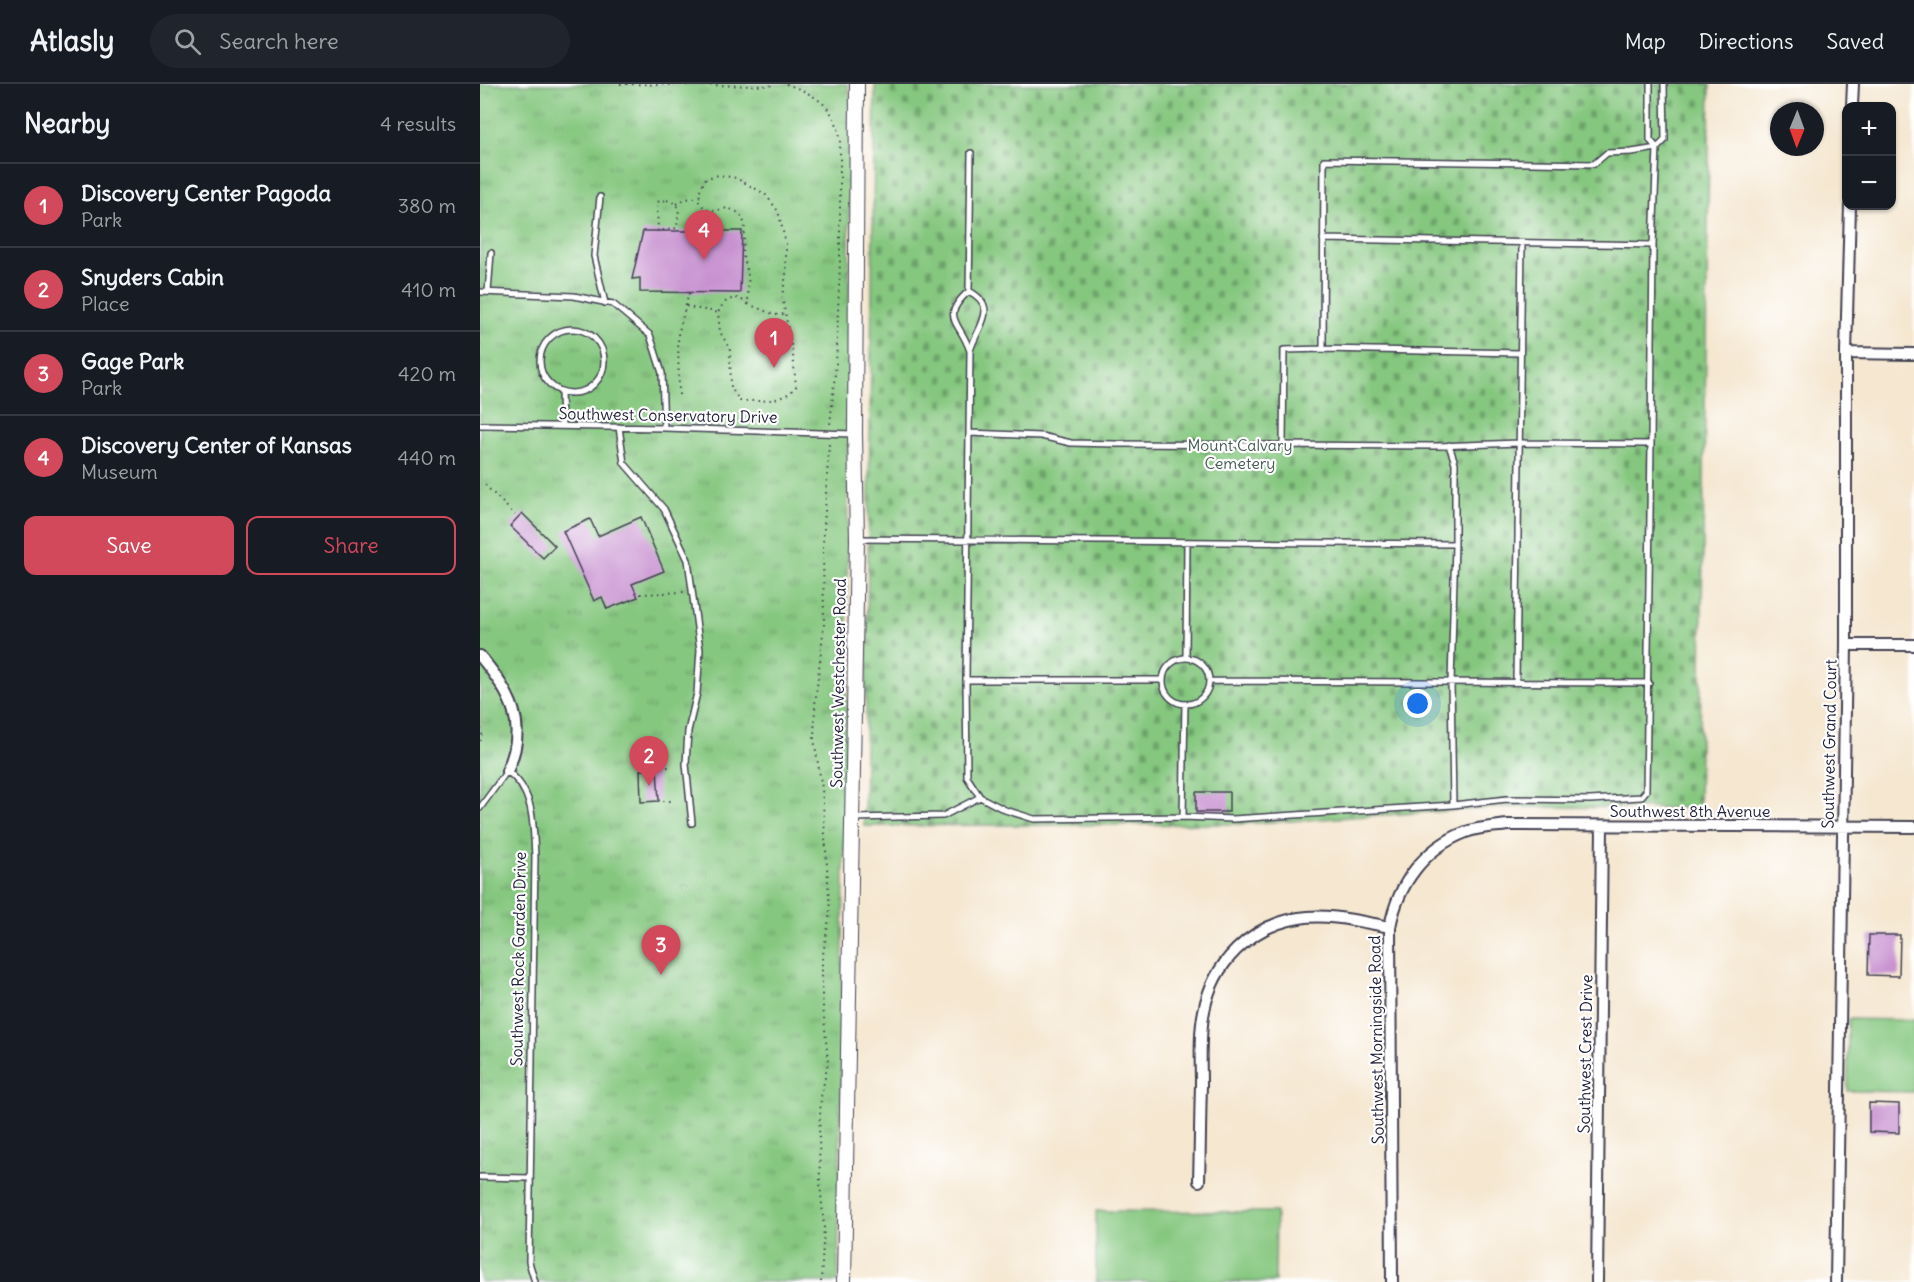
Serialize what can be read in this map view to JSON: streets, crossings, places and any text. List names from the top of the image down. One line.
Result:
{"streets":{"street":["Southwest Westchester Road","Southwest Grand Court","Southwest 8th Avenue","Southwest Morningside Road","Southwest Crest Drive"],"lane":["Southwest Conservatory Drive","Southwest Rock Garden Drive"]},"crossings":[["Southwest Conservatory Drive","Southwest Westchester Road"],["Southwest Grand Court","Southwest 8th Avenue"],["Southwest 8th Avenue","Southwest Morningside Road"],["Southwest 8th Avenue","Southwest Crest Drive"]],"parks":["Mount Calvary Cemetery"],"north":"bottom","page":{"header":"Atlasly","search":"Search here","nav":["Map","Directions","Saved"],"heading":["Nearby","4 results"],"map_buttons":["+","−"],"list":[{"mark":"1","name":"Discovery Center Pagoda","note":"Park","value":"380 m"},{"mark":"2","name":"Snyders Cabin","note":"Place","value":"410 m"},{"mark":"3","name":"Gage Park","note":"Park","value":"420 m"},{"mark":"4","name":"Discovery Center of Kansas","note":"Museum","value":"440 m"}],"pins":["4","1","2","3"],"buttons":["Save","Share"]}}
